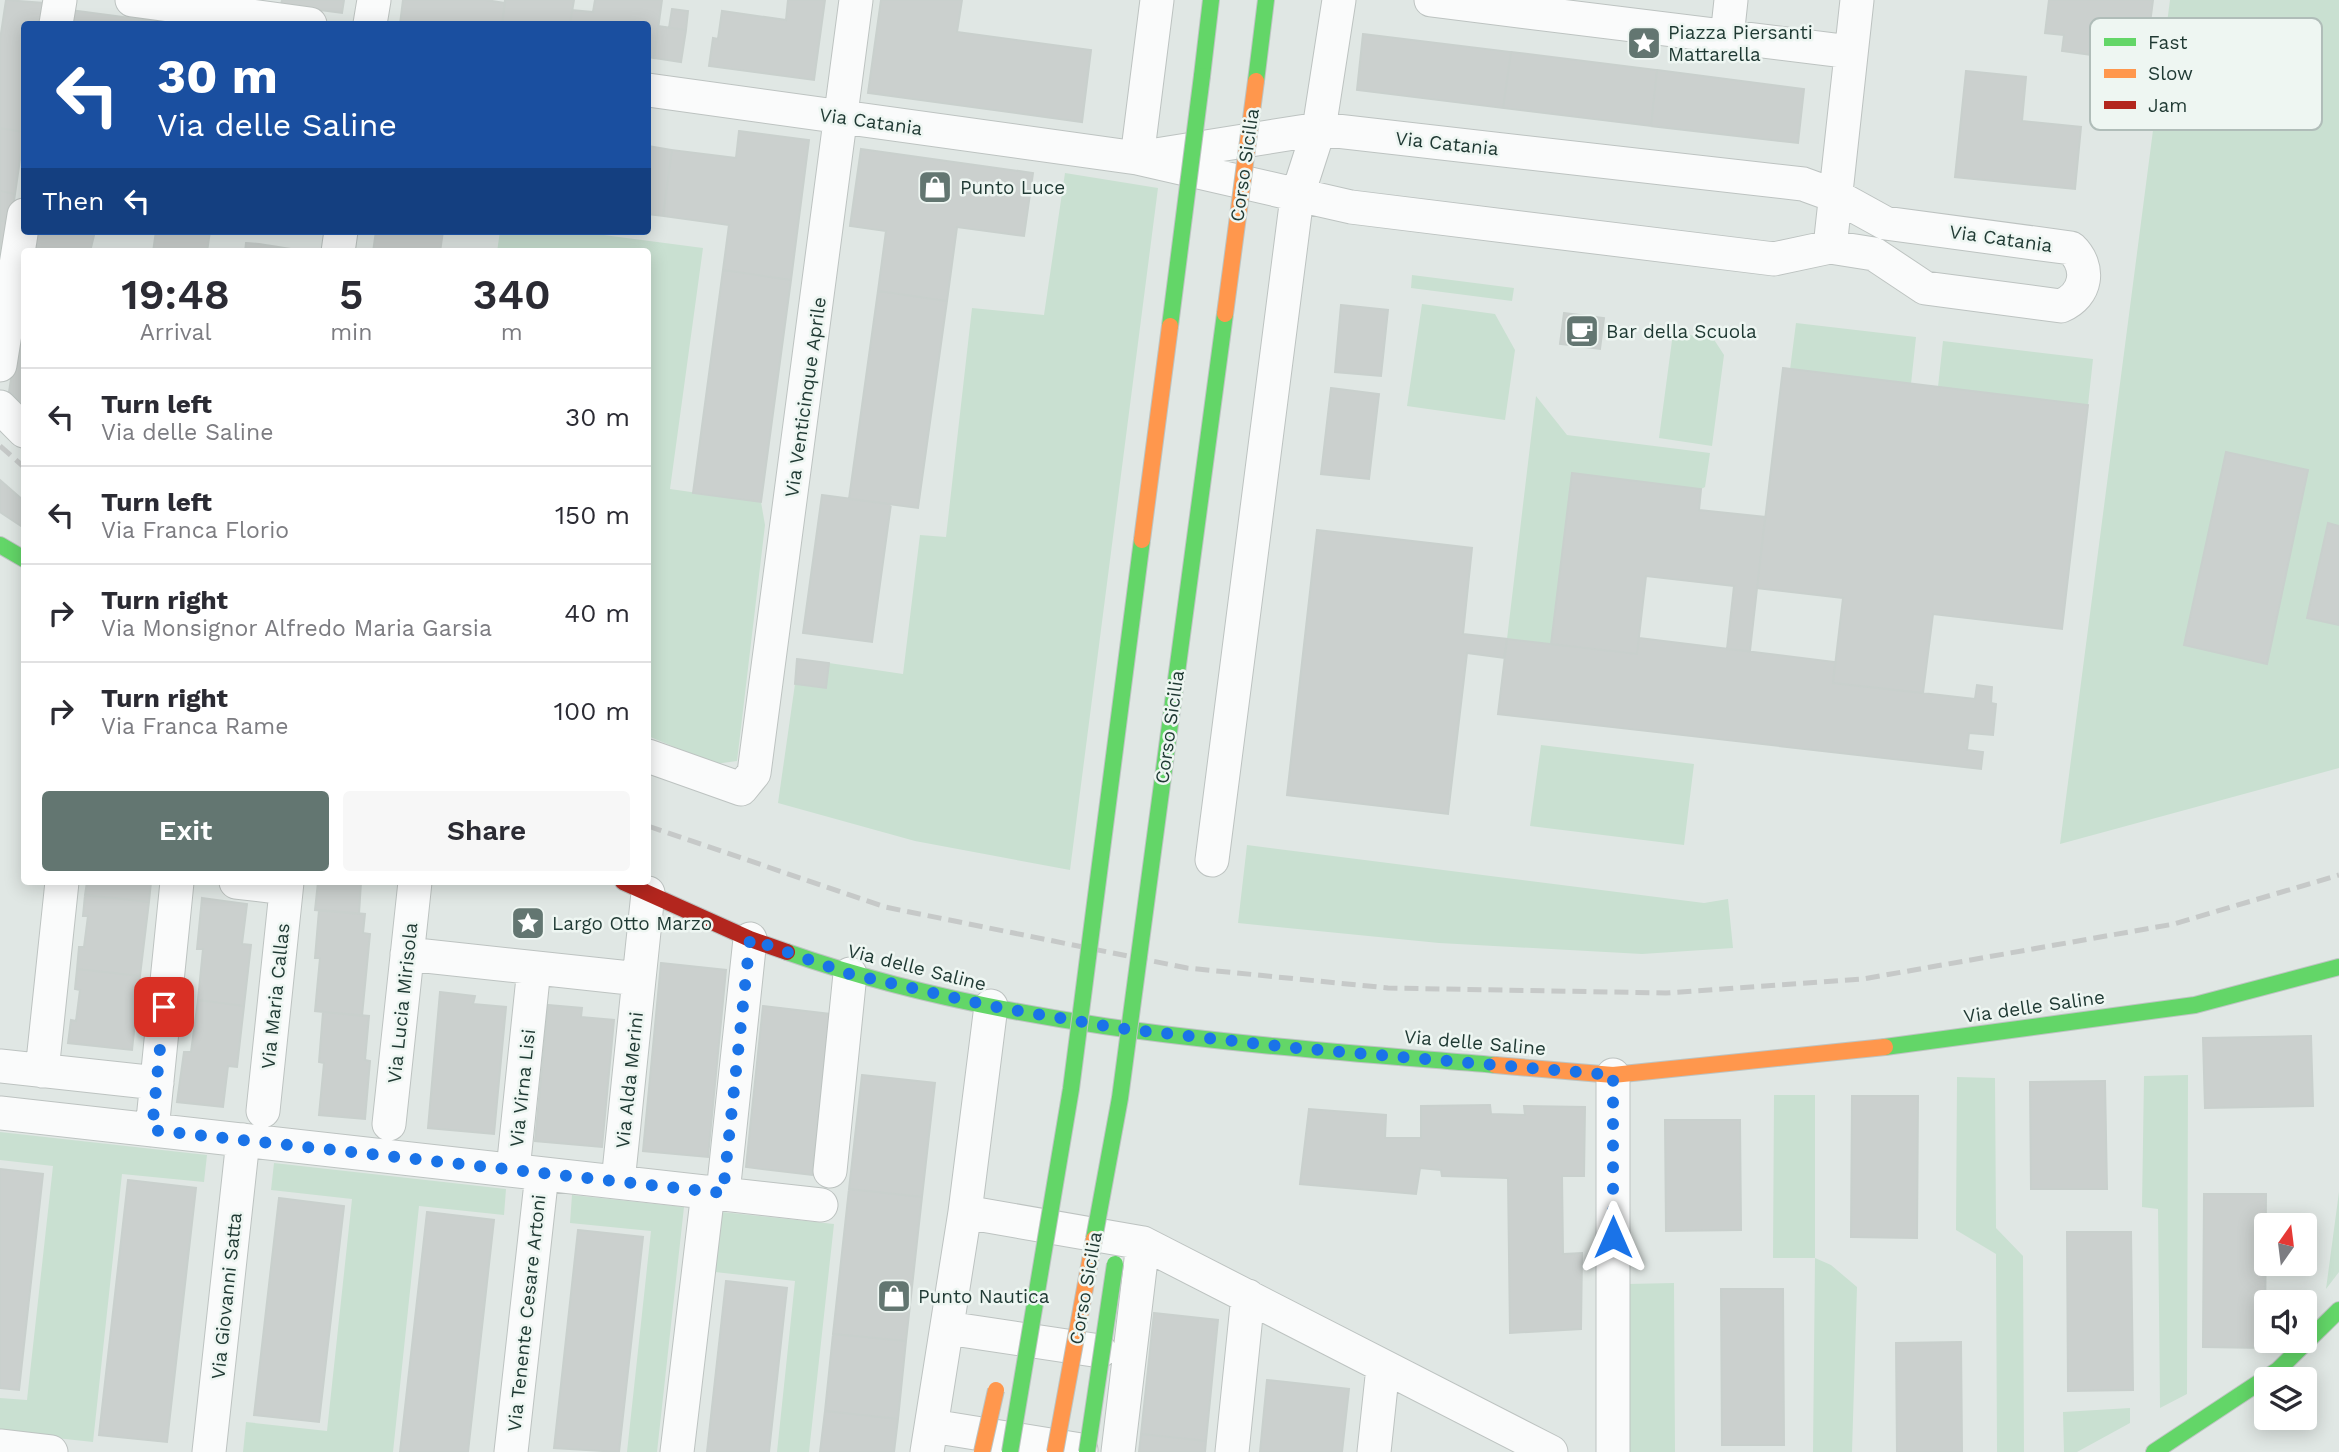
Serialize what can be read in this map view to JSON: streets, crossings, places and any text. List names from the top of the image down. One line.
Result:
{"streets":{"main road":["Corso Sicilia","Via delle Saline"],"street":["Via Catania","Via Venticinque Aprile","Via Maria Callas","Via Lucia Mirisola","Via Alda Merini","Via Virna Lisi","Via Giovanni Satta","Via Tenente Cesare Artoni"]},"crossings":[["Via Catania","Via Venticinque Aprile"],["Via delle Saline","Via Alda Merini"],["Via Virna Lisi","Via Tenente Cesare Artoni"]],"places":{"place":["Piazza Piersanti Mattarella","Largo Otto Marzo"],"shop":["Punto Luce","Punto Nautica"],"cafe":["Bar della Scuola"]},"legend":["Fast","Slow","Jam"],"north":"top","page":{"turn":["30 m","Via delle Saline"],"then":"Then","eta":["19:48","Arrival","5","min","340","m"],"list":[{"name":"Turn left","note":"Via delle Saline","value":"30 m"},{"name":"Turn left","note":"Via Franca Florio","value":"150 m"},{"name":"Turn right","note":"Via Monsignor Alfredo Maria Garsia","value":"40 m"},{"name":"Turn right","note":"Via Franca Rame","value":"100 m"}],"buttons":["Exit","Share"]}}
